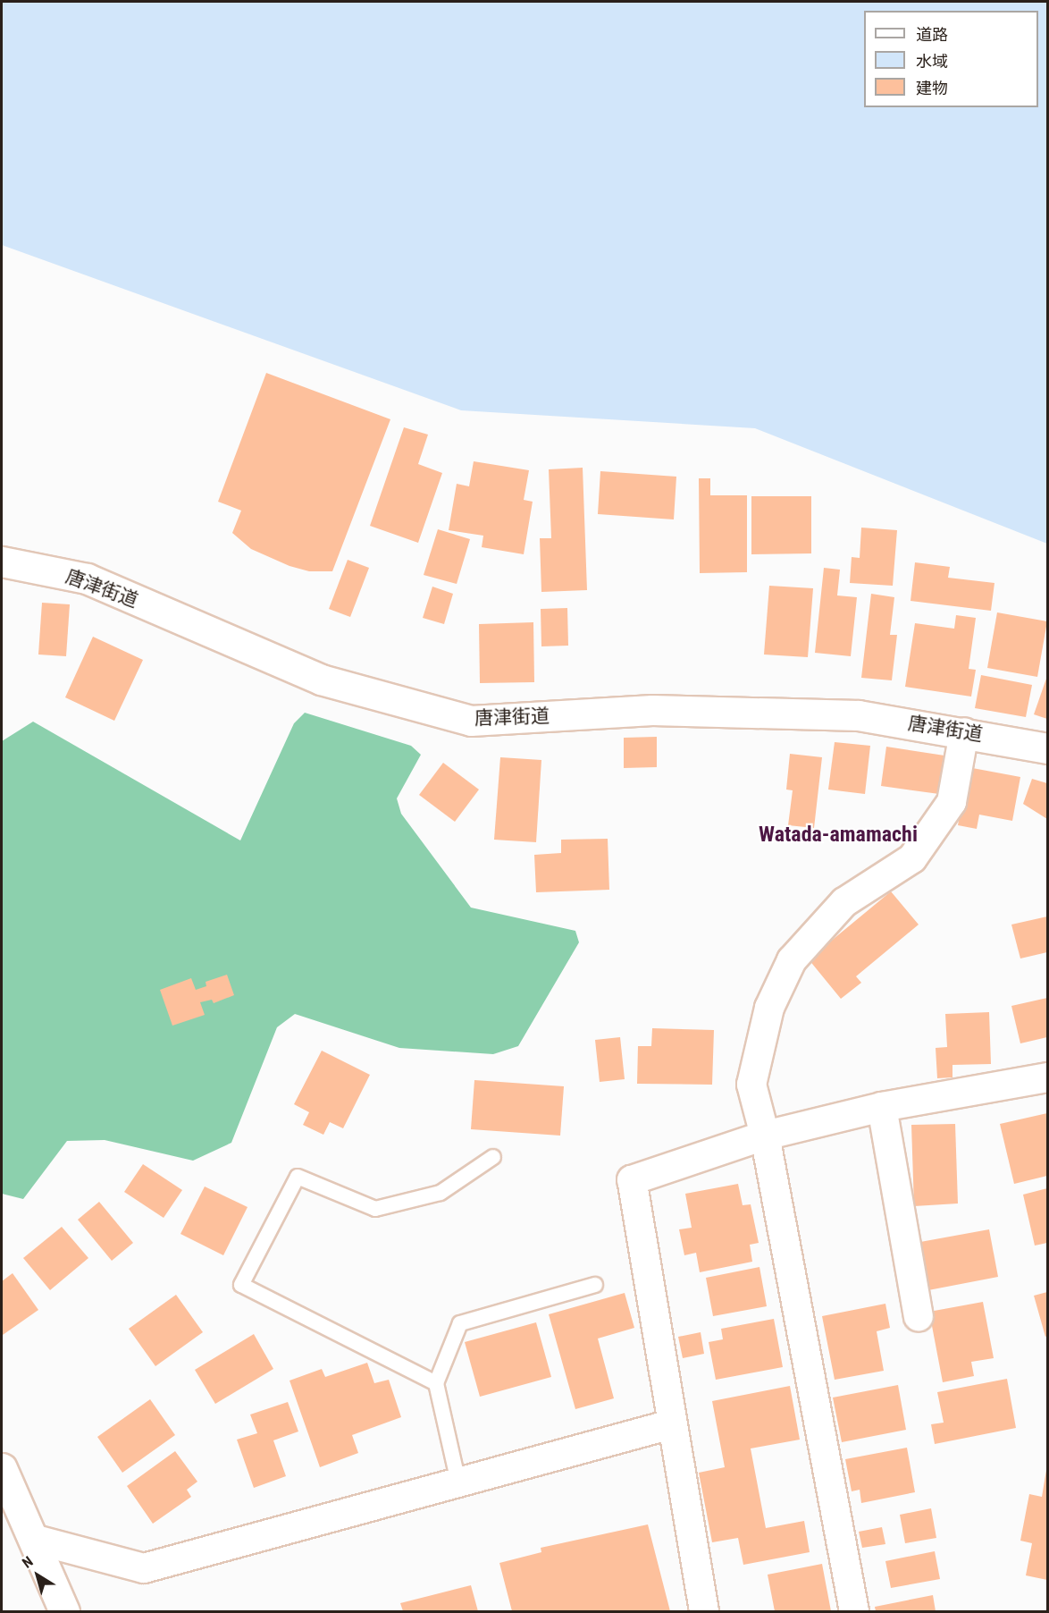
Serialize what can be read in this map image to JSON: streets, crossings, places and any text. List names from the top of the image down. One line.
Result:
{"streets":{"street":["唐津街道"]},"districts":["Watada-amamachi"],"legend":["道路","水域","建物"],"north":"top left"}
